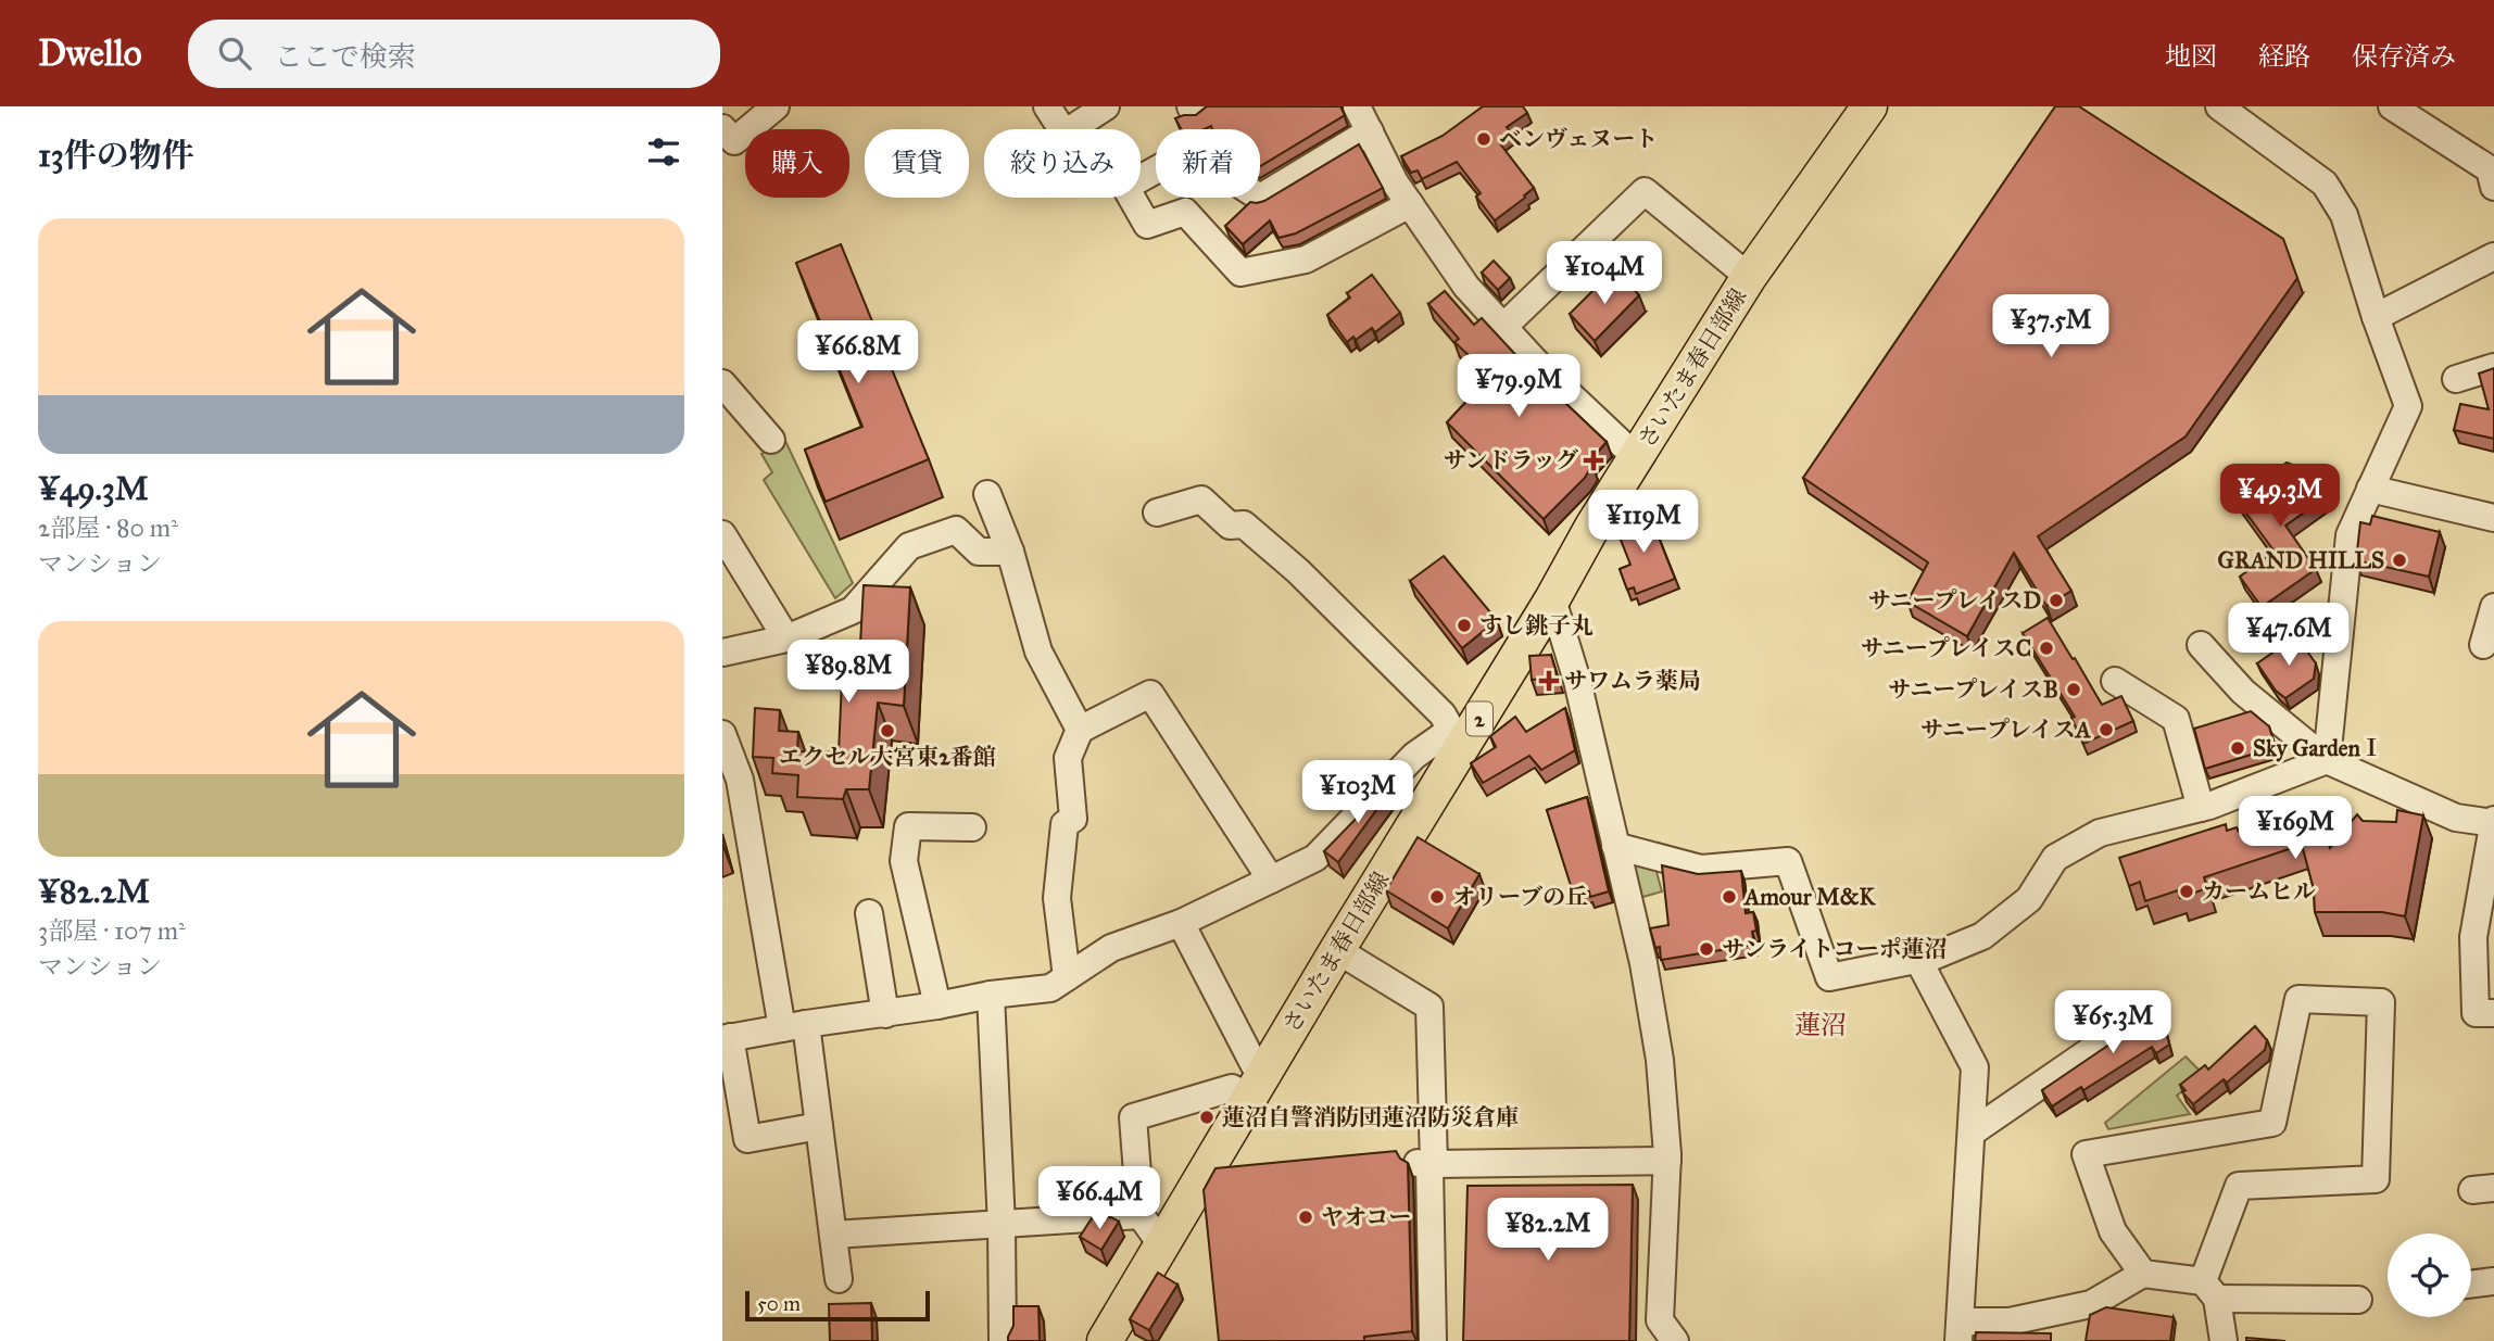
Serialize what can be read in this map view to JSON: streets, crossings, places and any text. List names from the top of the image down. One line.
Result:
{"streets":{"main road":["さいたま春日部線","2"]},"districts":["蓮沼"],"places":{"other":["ベンヴェヌート","GRAND HILLS","サニープレイスD","すし銚子丸","サニープレイスC","サニープレイスB","サニープレイスA","エクセル大宮東2番館","Sky GardenⅠ","カームヒル","オリーブの丘","Amour M&K","サンライトコーポ蓮沼","蓮沼自警消防団蓮沼防災倉庫","ヤオコー"],"health":["サンドラッグ","サワムラ薬局"]},"scale_bar":"50 m","page":{"header":"Dwello","search":"ここで検索","nav":["地図","経路","保存済み"],"heading":"13件の物件","chip":["購入","賃貸","絞り込み","新着"],"list":[{"name":"¥49.3M","note":"2部屋 · 80 m² · マンション"},{"name":"¥82.2M","note":"3部屋 · 107 m² · マンション"}],"price":["¥104M","¥37.5M","¥66.8M","¥79.9M","¥49.3M","¥119M","¥47.6M","¥89.8M","¥103M","¥169M","¥65.3M","¥66.4M","¥82.2M"],"scale":"50 m"}}
